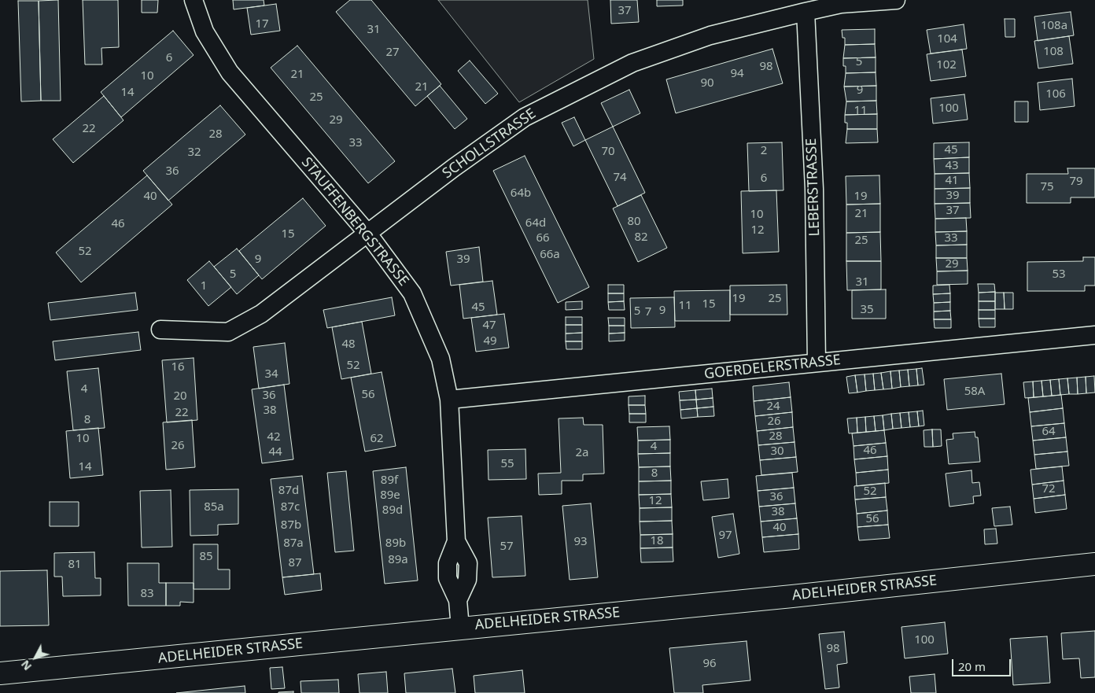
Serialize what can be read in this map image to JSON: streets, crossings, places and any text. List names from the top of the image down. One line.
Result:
{"streets":{"main road":["ADELHEIDER STRASSE"],"street":["SCHOLLSTRASSE","LEBERSTRASSE","STAUFFENBERGSTRASSE","GOERDELERSTRASSE"]},"crossings":[["SCHOLLSTRASSE","LEBERSTRASSE"],["SCHOLLSTRASSE","STAUFFENBERGSTRASSE"],["LEBERSTRASSE","GOERDELERSTRASSE"],["STAUFFENBERGSTRASSE","GOERDELERSTRASSE"],["STAUFFENBERGSTRASSE","ADELHEIDER STRASSE"]],"house_numbers":["37","17","108a","31","104","108","27","6","5","102","98","94","21","10","90","21","9","14","106","25","100","11","29","22","28","33","45","2","70","32","43","36","74","6","41","79","75","64b","39","40","19","37","21","10","80","64d","46","12","15","82","66","33","25","52","66a","9","39","29","5","53","31","1","19","25","15","11","45","35","9","5","7","47","49","48","52","16","34","4","58A","56","36","20","24","38","22","8","26","64","28","42","10","62","26","4","46","30","44","2a","55","14","8","89f","72","87d","52","89e","36","12","85a","87c","89d","38","56","87b","40","97","18","93","87a","89b","57","85","89a","87","81","83","100","98","96"],"scale_bar":"20 m","north":"bottom left"}
